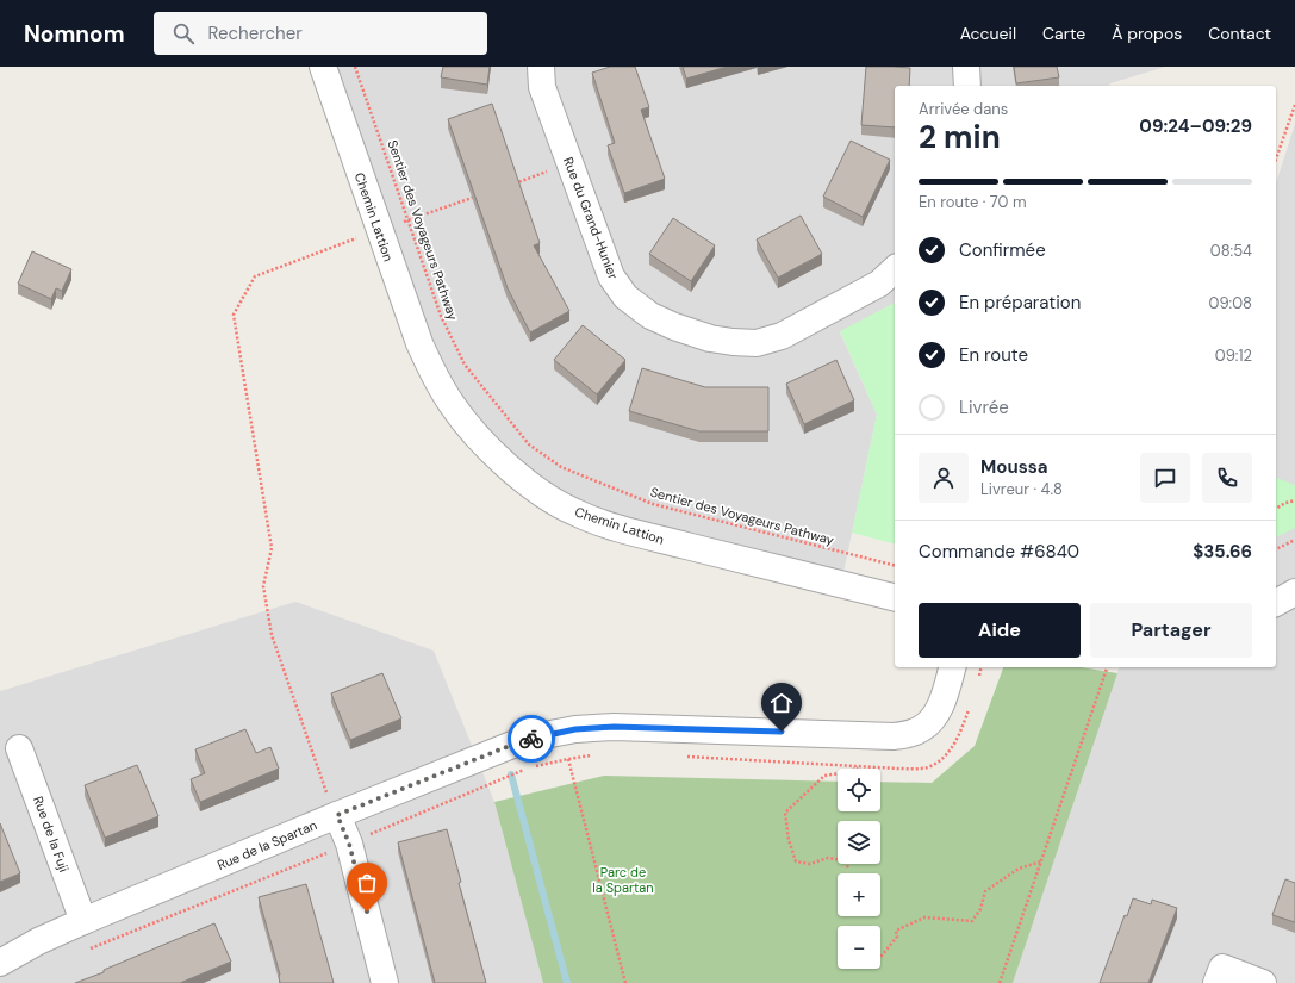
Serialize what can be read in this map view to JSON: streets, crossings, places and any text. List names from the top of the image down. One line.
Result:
{"streets":{"street":["Chemin Lattion","Rue du Grand-Hunier","Rue de la Fuji","Rue de la Spartan"],"path":["Sentier des Voyageurs Pathway"]},"crossings":[["Rue de la Fuji","Rue de la Spartan"]],"parks":["Parc de la Spartan"],"page":{"header":"Nomnom","search":"Rechercher","nav":["Accueil","Carte","À propos","Contact"],"heading":["2 min","Arrivée dans","09:24–09:29"],"panel":["Moussa","Livreur · 4.8","Commande #6840","$35.66"],"bar":"En route · 70 m","list":[["Confirmée","08:54"],["En préparation","09:08"],["En route","09:12"],"Livrée"],"buttons":["Aide","Partager"],"map_buttons":["+","−"]}}
